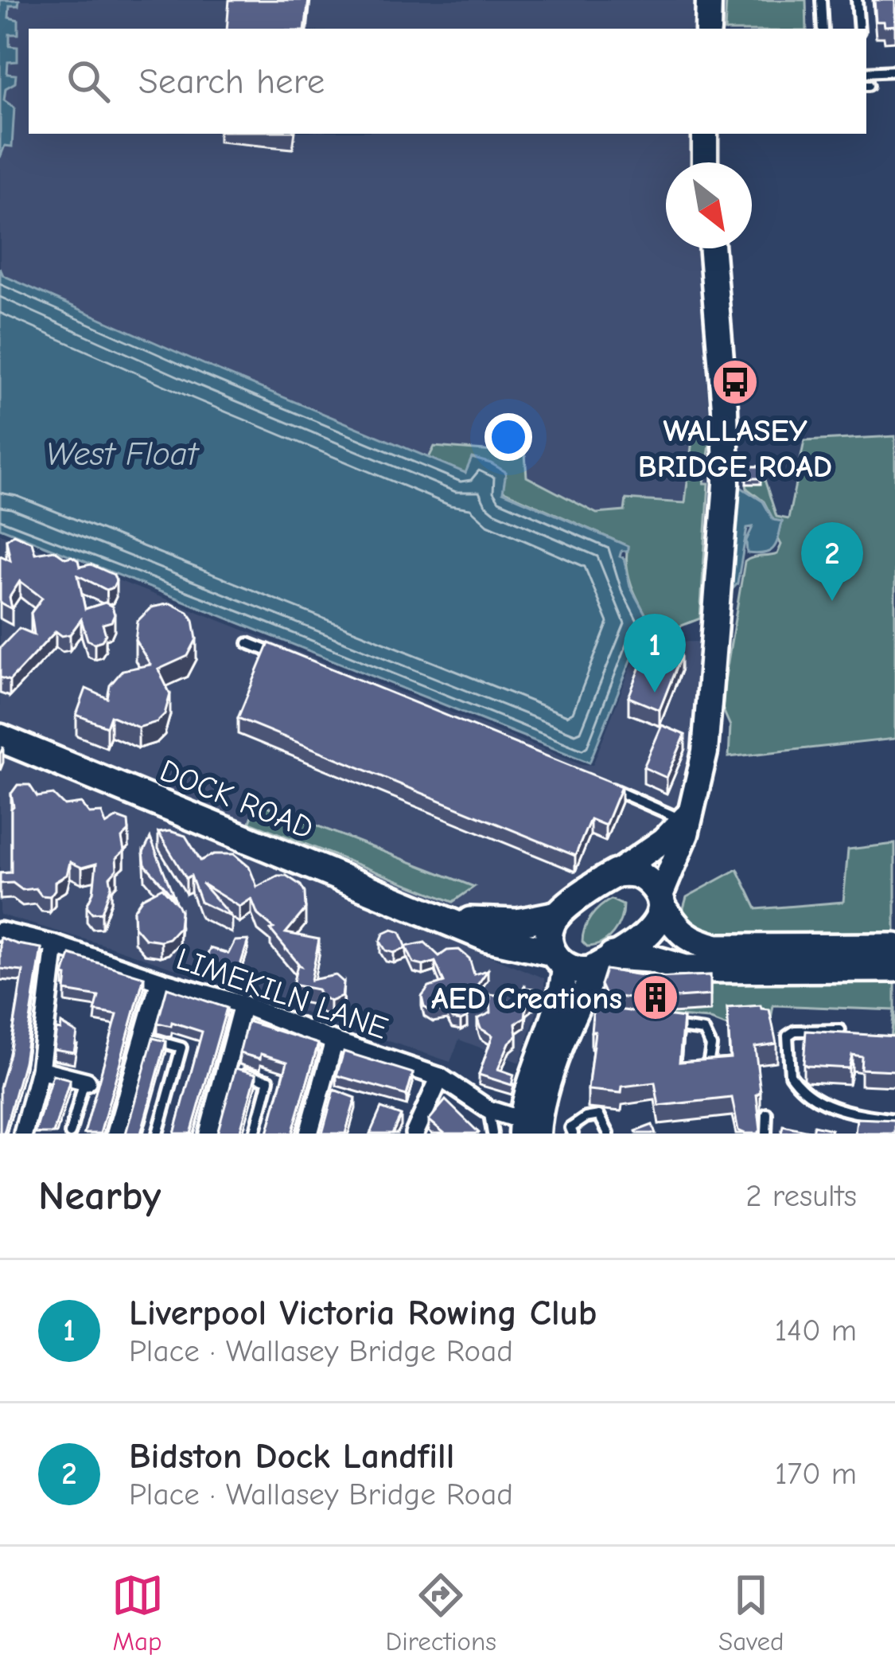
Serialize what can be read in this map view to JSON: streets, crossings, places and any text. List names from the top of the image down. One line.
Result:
{"streets":{"highway":["DOCK ROAD"],"street":["LIMEKILN LANE"]},"water":["West Float"],"places":{"bus stop":["WALLASEY BRIDGE ROAD"],"building":["AED Creations"]},"north":"bottom right","page":{"search":"Search here","pins":["2","1"],"heading":["Nearby","2 results"],"list":[{"mark":"1","name":"Liverpool Victoria Rowing Club","note":"Place · Wallasey Bridge Road","value":"140 m"},{"mark":"2","name":"Bidston Dock Landfill","note":"Place · Wallasey Bridge Road","value":"170 m"}],"nav":["Map","Directions","Saved"]}}
